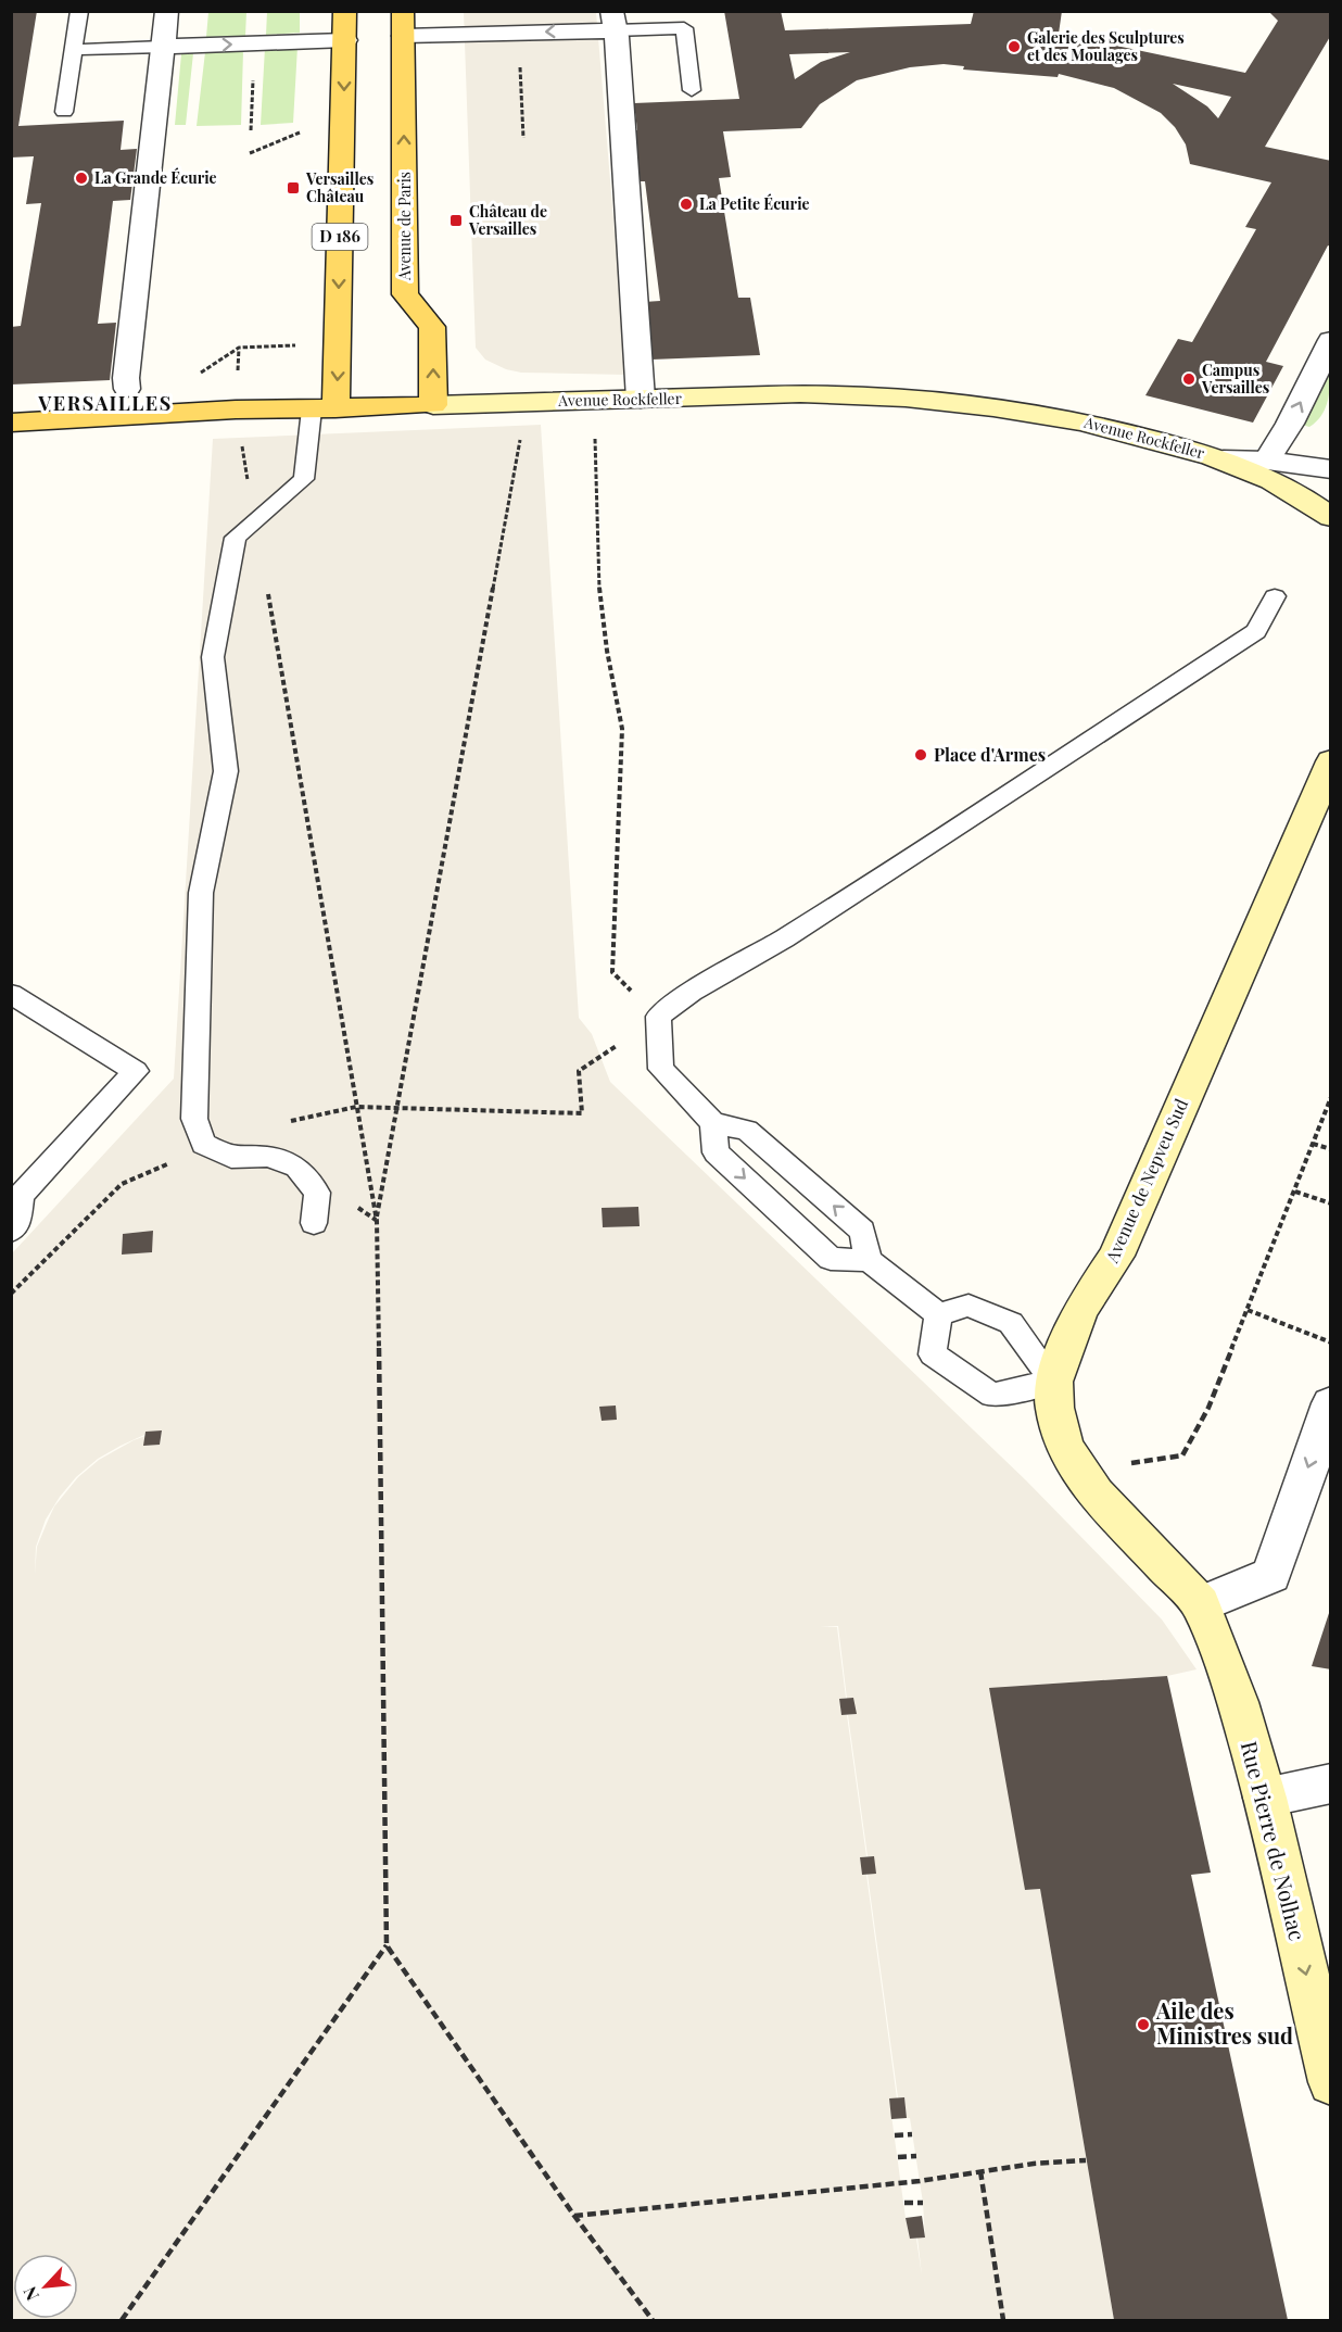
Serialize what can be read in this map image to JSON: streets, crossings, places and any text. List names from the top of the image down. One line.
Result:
{"streets":{"main road":["Avenue de Paris","D 186","Avenue Rockfeller","Avenue de Nepveu Sud","Rue Pierre de Nolhac"]},"crossings":[["Avenue de Paris","Avenue Rockfeller"],["D 186","Avenue Rockfeller"],["Avenue de Nepveu Sud","Rue Pierre de Nolhac"]],"one_way":["Rue Pierre de Nolhac"],"districts":["VERSAILLES"],"places":{"other":["Galerie des Sculptures et des Moulages","La Grande Écurie","La Petite Écurie","Campus Versailles","Place d'Armes","Aile des Ministres sud"],"transit":["Versailles Château","Château de Versailles"]},"north":"bottom left"}
